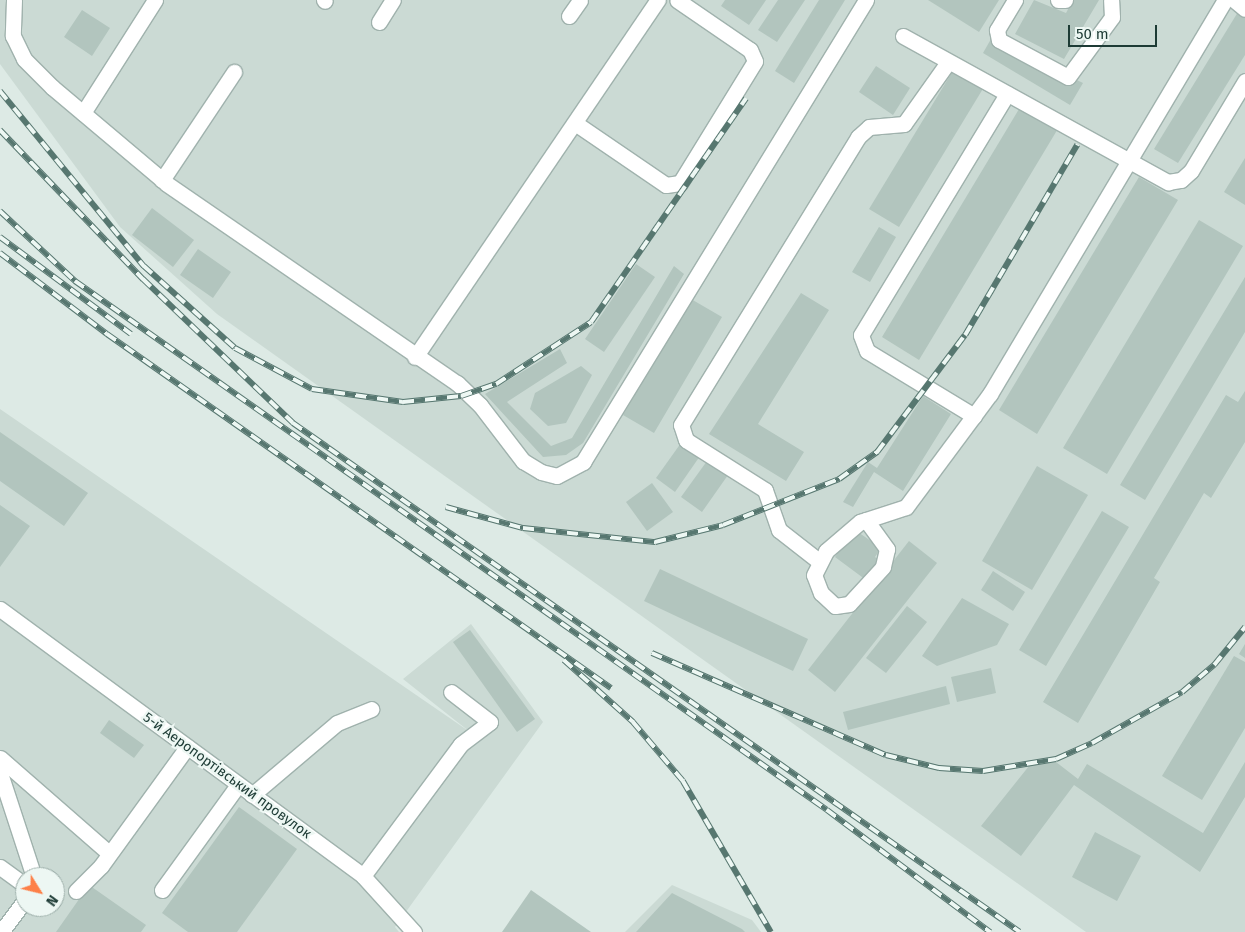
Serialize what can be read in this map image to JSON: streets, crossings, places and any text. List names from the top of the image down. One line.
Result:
{"streets":{"lane":["5-й Аеропортівський провулок"]},"scale_bar":"50 m","north":"bottom right"}
